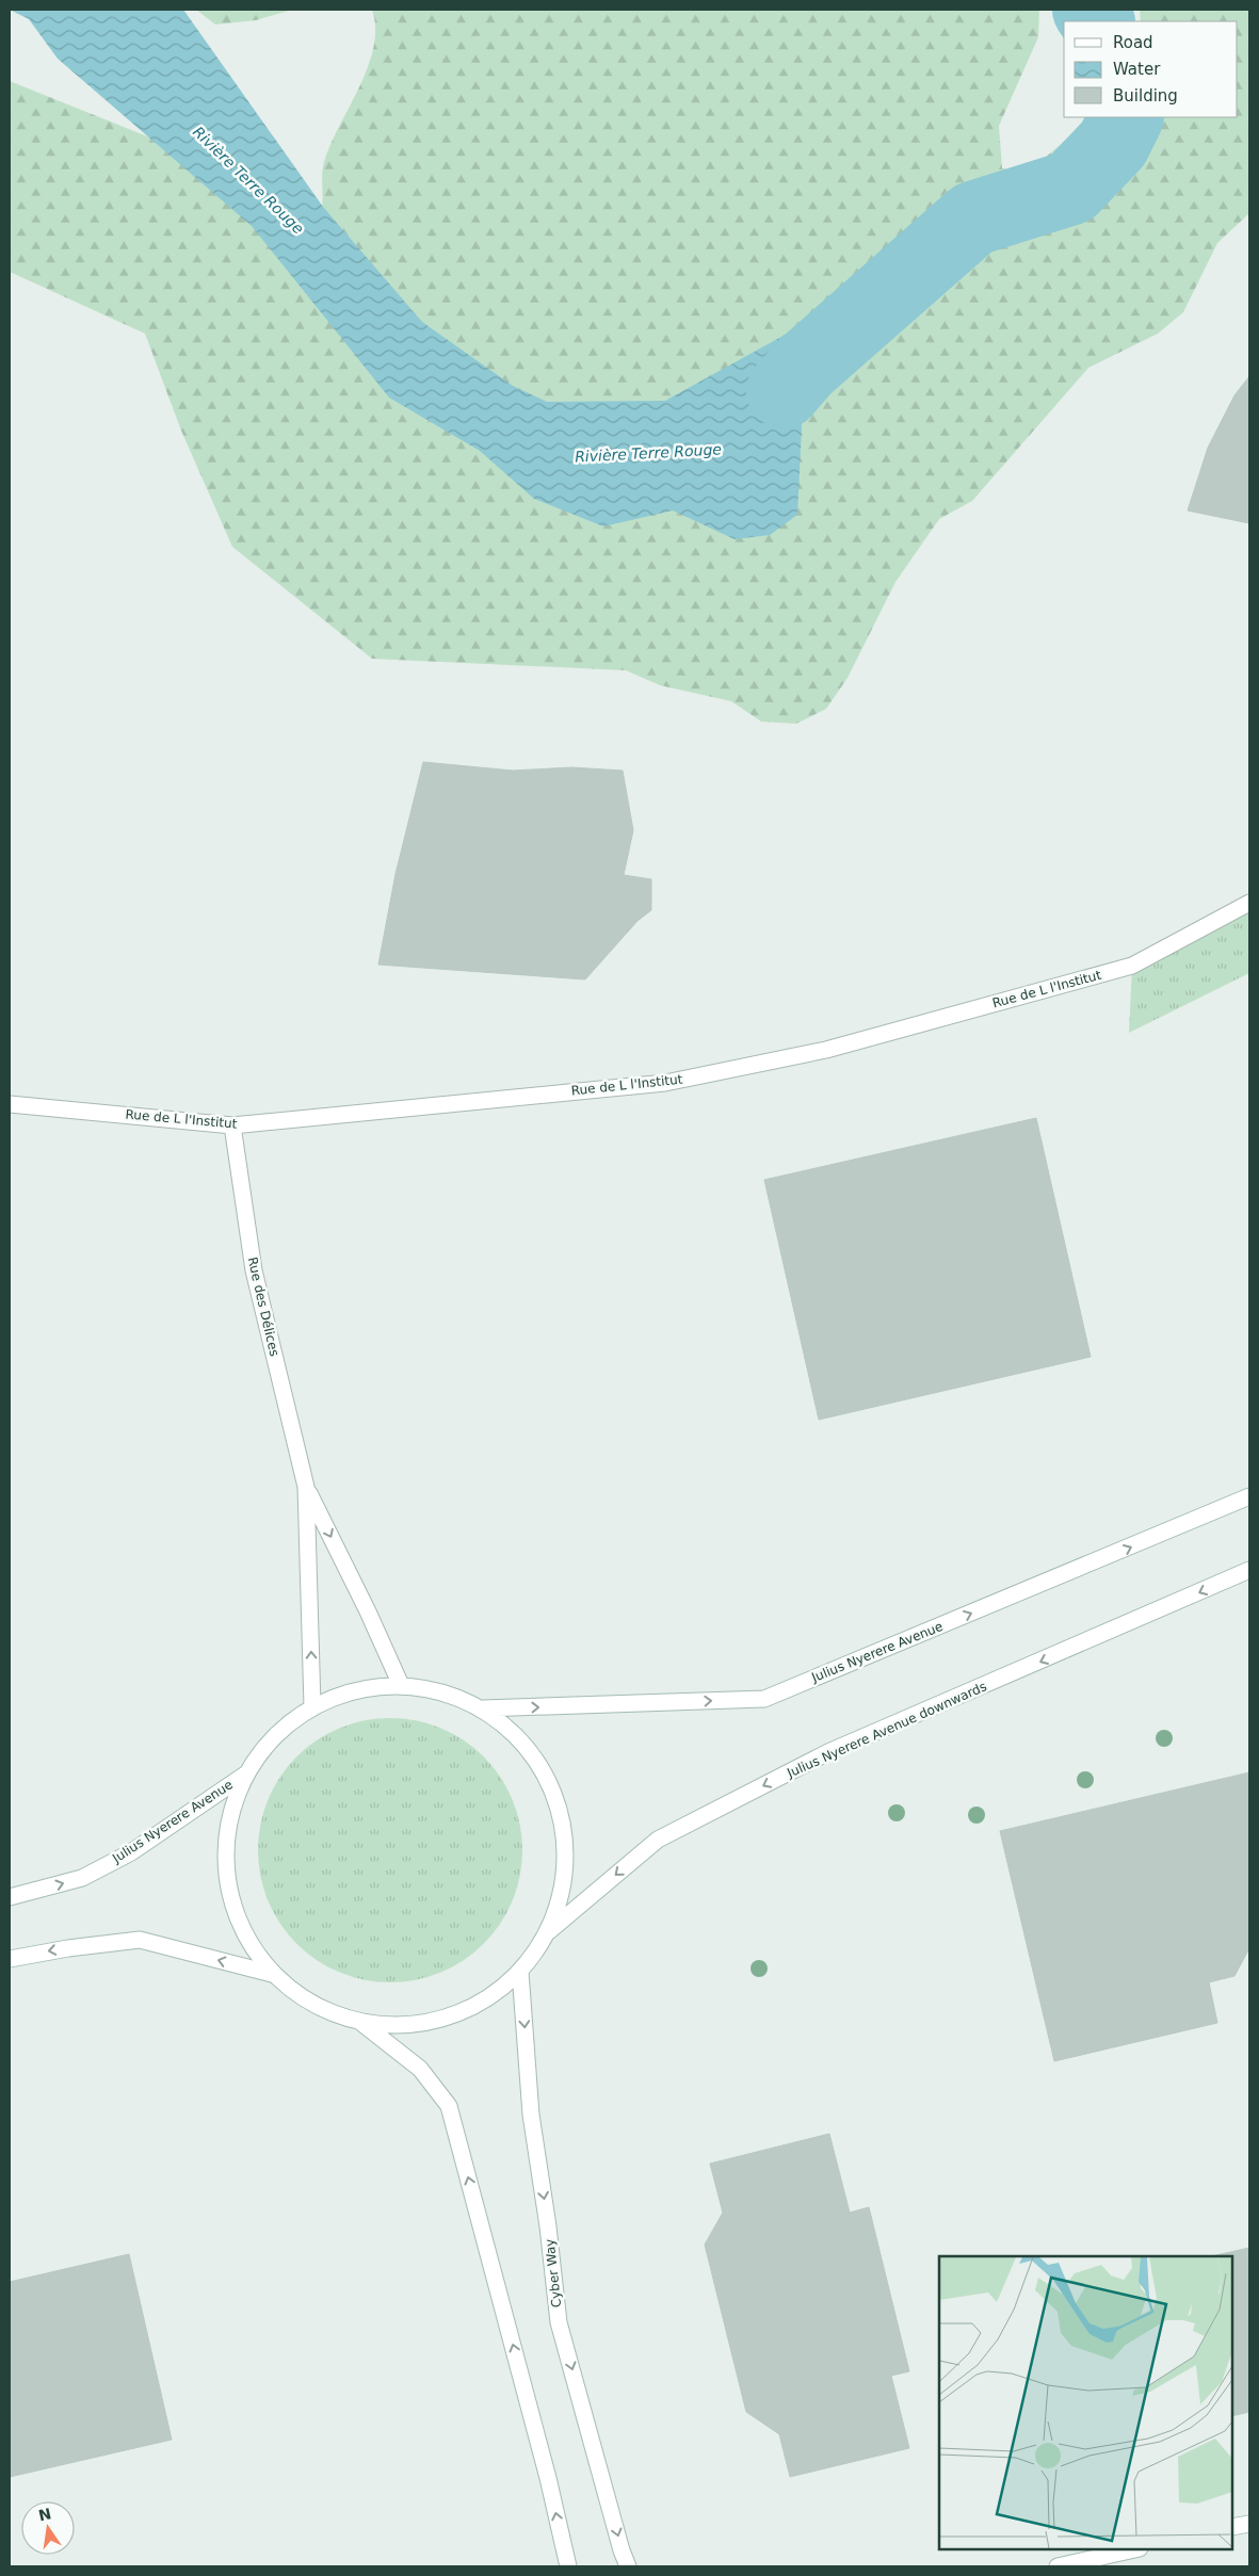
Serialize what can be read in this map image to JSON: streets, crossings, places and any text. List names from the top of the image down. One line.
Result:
{"streets":{"street":["Rue de L l'Institut","Rue des Délices","Julius Nyerere Avenue","Julius Nyerere Avenue downwards","Cyber Way"]},"crossings":[["Rue de L l'Institut","Rue des Délices"]],"one_way":["Julius Nyerere Avenue","Julius Nyerere Avenue downwards"],"water":["Rivière Terre Rouge"],"legend":["Road","Water","Building"],"north":"top"}
